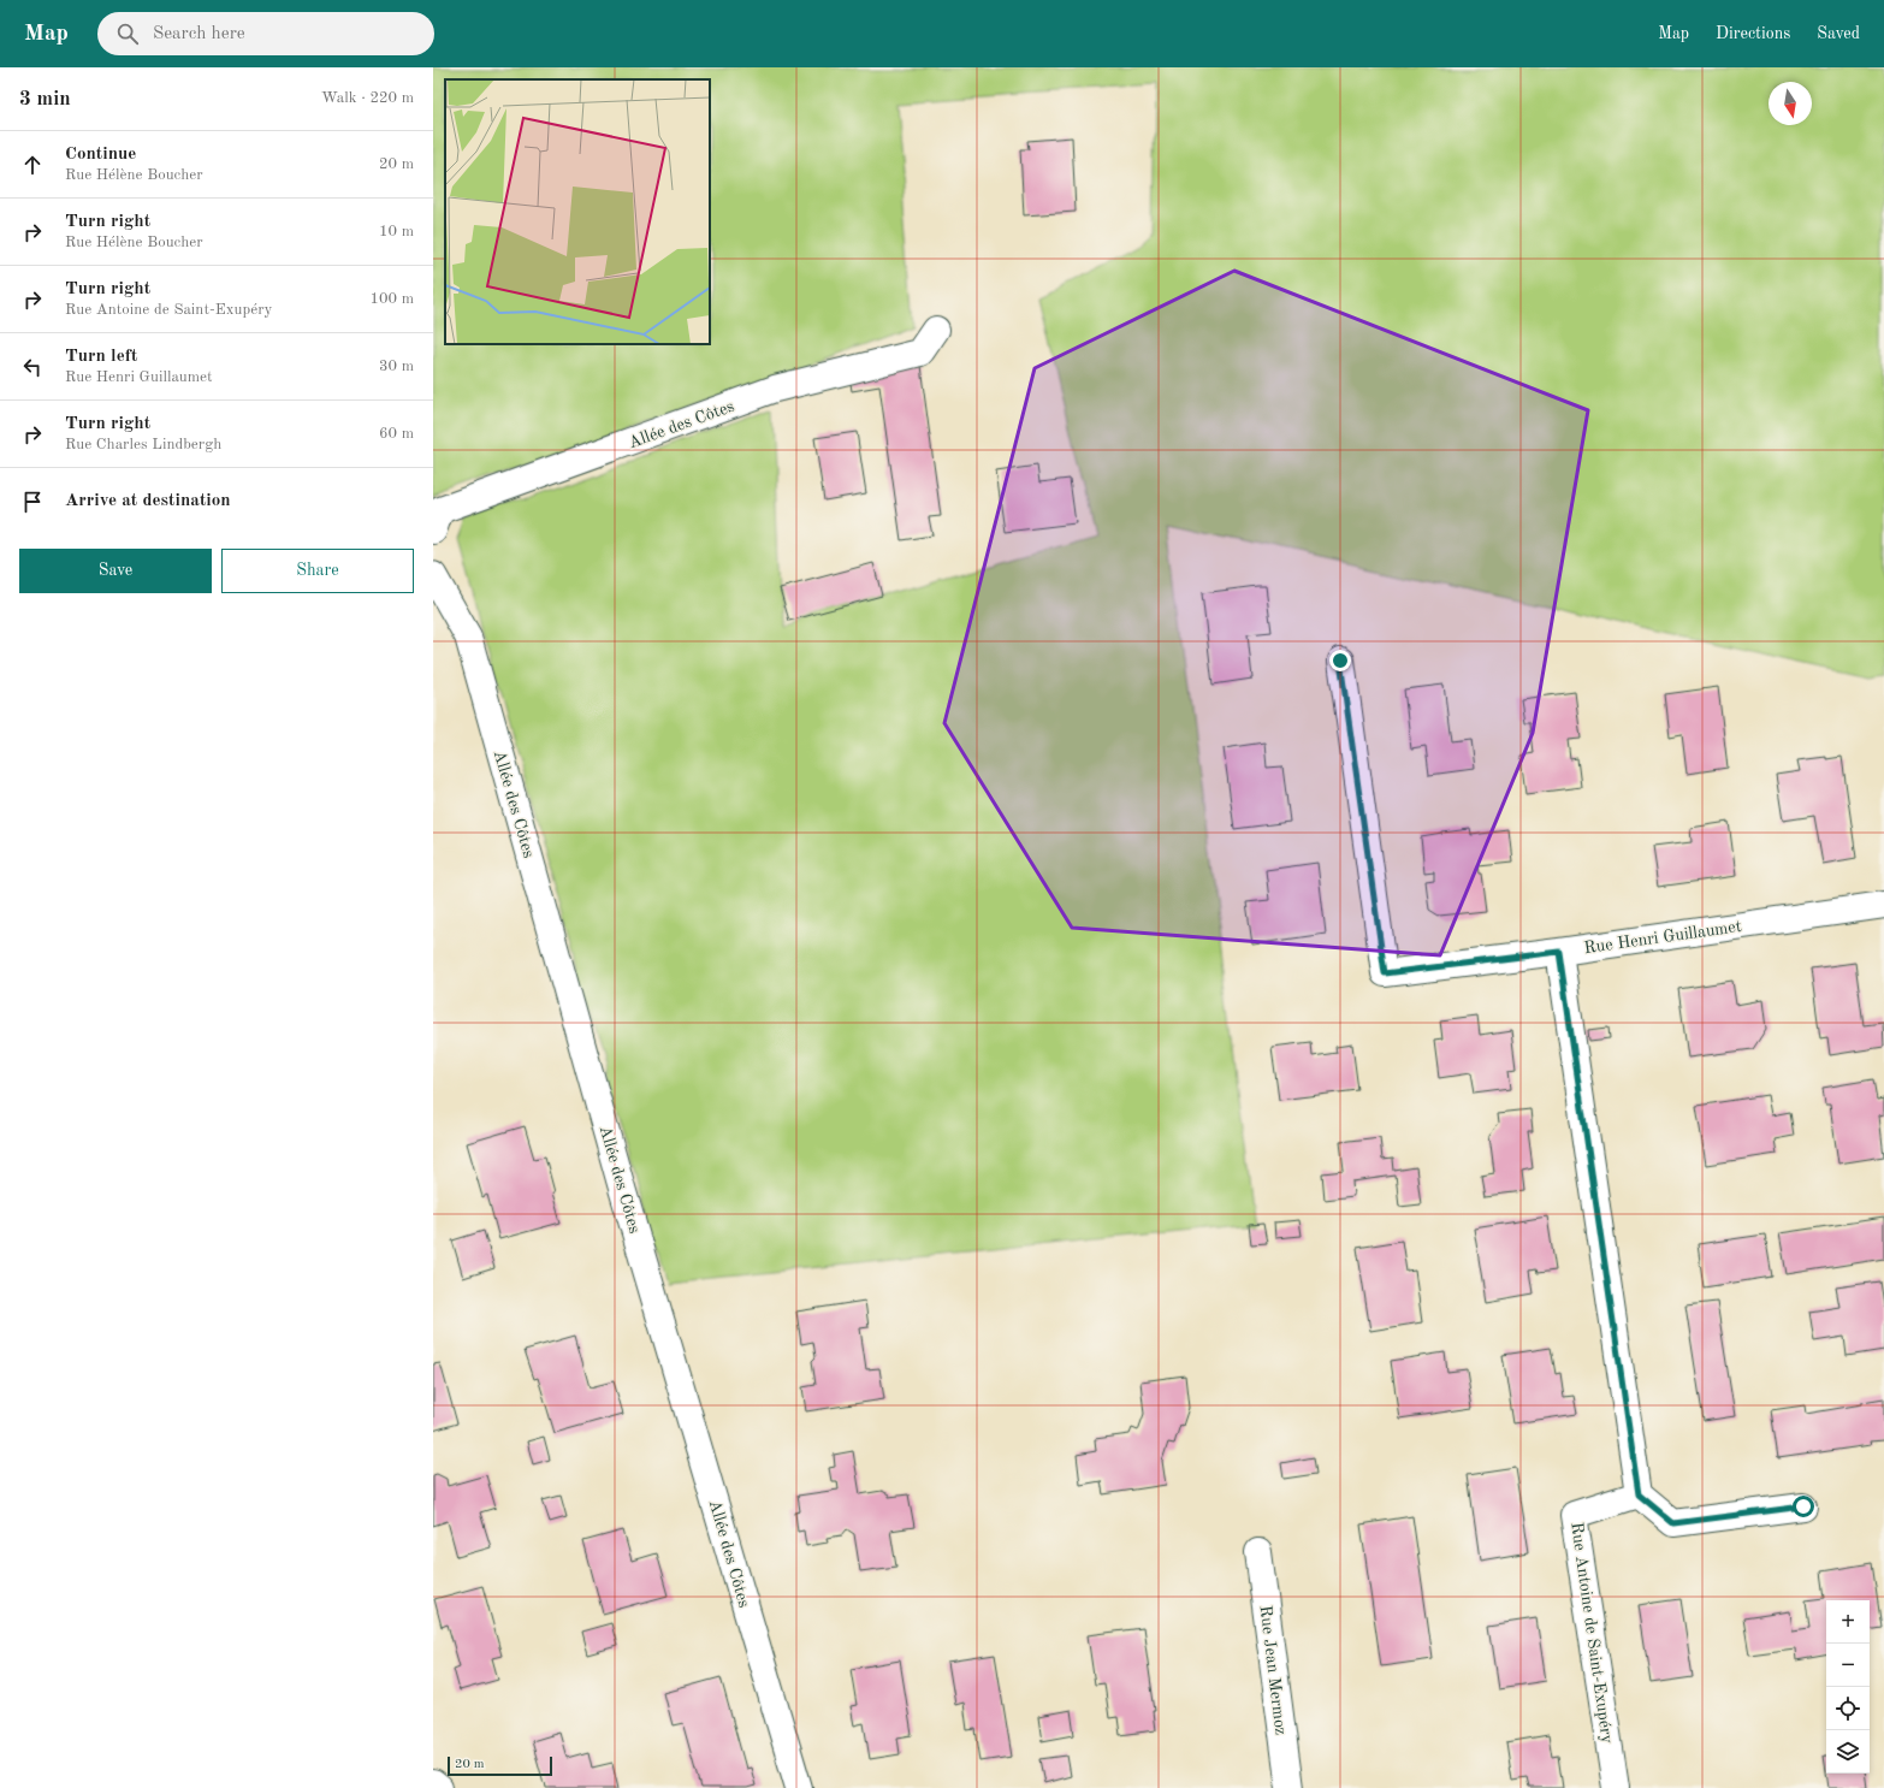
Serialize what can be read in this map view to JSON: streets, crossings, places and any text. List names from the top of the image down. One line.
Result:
{"streets":{"street":["Allée des Côtes","Rue Henri Guillaumet","Rue Antoine de Saint-Exupéry","Rue Jean Mermoz"]},"scale_bar":"20 m","north":"bottom","page":{"header":"Map","search":"Search here","nav":["Map","Directions","Saved"],"heading":["3 min","Walk · 220 m"],"list":[["Continue","Rue Hélène Boucher","20 m"],["Turn right","Rue Hélène Boucher","10 m"],["Turn right","Rue Antoine de Saint-Exupéry","100 m"],["Turn left","Rue Henri Guillaumet","30 m"],["Turn right","Rue Charles Lindbergh","60 m"],"Arrive at destination"],"buttons":["Save","Share"],"map_buttons":["+","−"],"scale":"20 m"}}
